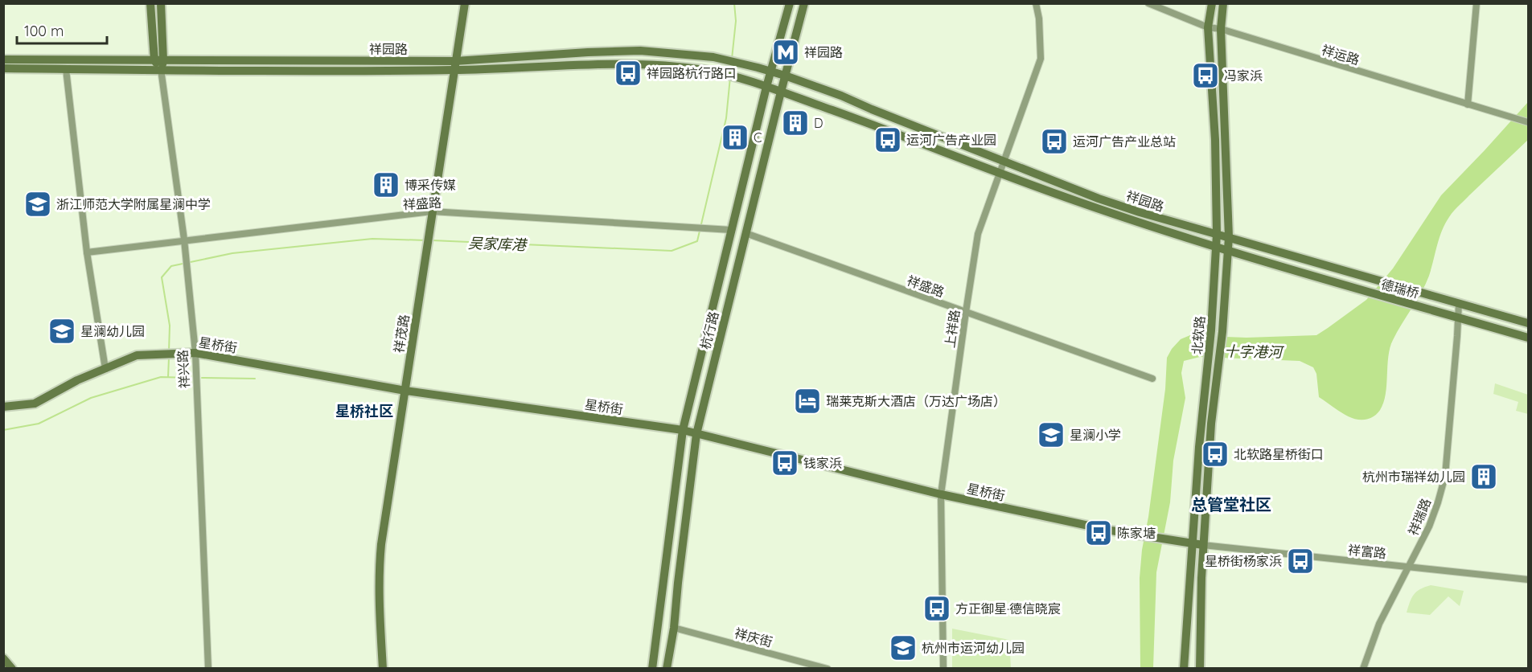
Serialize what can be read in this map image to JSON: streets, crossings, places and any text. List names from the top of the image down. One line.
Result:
{"streets":{"main road":["祥园路","德瑞桥","杭行路","祥茂路","北软路","星桥街","祥兴路"],"street":["祥运路","祥盛路","上祥路","祥瑞路","祥富路","祥庆街"]},"crossings":[["祥园路","德瑞桥"],["祥园路","上祥路"],["祥园路","杭行路"],["祥园路","祥茂路"],["祥园路","北软路"],["祥园路","祥兴路"],["祥运路","北软路"],["祥盛路","上祥路"],["祥盛路","杭行路"],["祥盛路","祥茂路"],["祥盛路","祥兴路"],["德瑞桥","祥瑞路"],["上祥路","星桥街"],["杭行路","星桥街"],["杭行路","祥庆街"],["祥茂路","星桥街"],["北软路","星桥街"],["北软路","祥富路"],["星桥街","祥兴路"],["星桥街","祥富路"],["祥瑞路","祥富路"]],"districts":["星桥社区","总管堂社区"],"water":["吴家库港","十字港河"],"places":{"metro station":["祥园路"],"bus stop":["祥园路杭行路口","冯家浜","运河广告产业园","运河广告产业总站","北软路星桥街口","钱家浜","陈家塘","星桥街杨家浜","方正御星·德信晓宸"],"building":["D","C","博采传媒","杭州市瑞祥幼儿园"],"school or university":["浙江师范大学附属星澜中学","星澜幼儿园","星澜小学","杭州市运河幼儿园"],"hotel":["瑞莱克斯大酒店（万达广场店）"]},"scale_bar":"100 m"}
